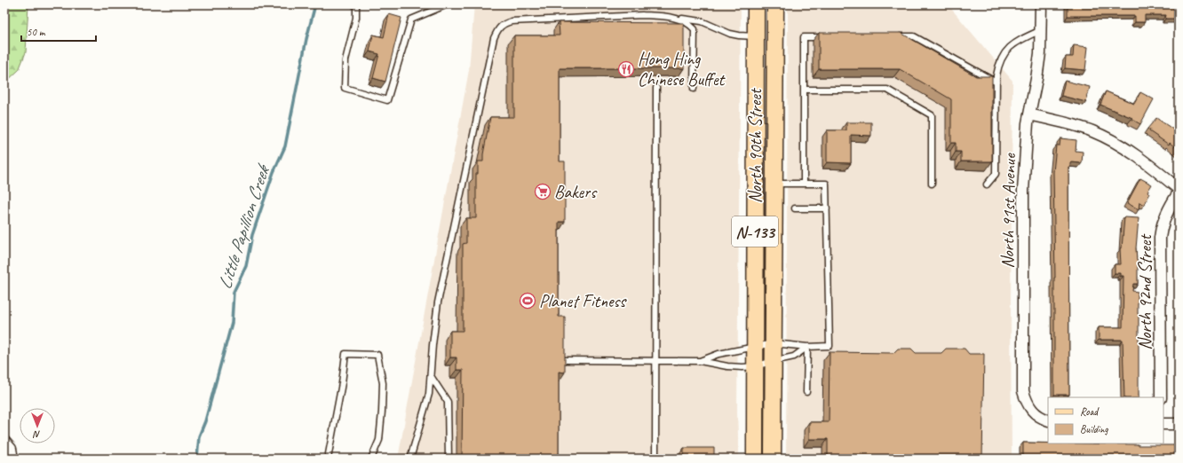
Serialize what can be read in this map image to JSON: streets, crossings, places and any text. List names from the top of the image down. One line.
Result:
{"streets":{"main road":["North 90th Street","N-133"],"street":["North 91st Avenue","North 92nd Street"]},"water":["Little Papillion Creek"],"places":{"restaurant":["Hong Hing Chinese Buffet"],"supermarket":["Bakers"],"sports":["Planet Fitness"]},"legend":["Road","Building"],"scale_bar":"50 m","north":"bottom"}
